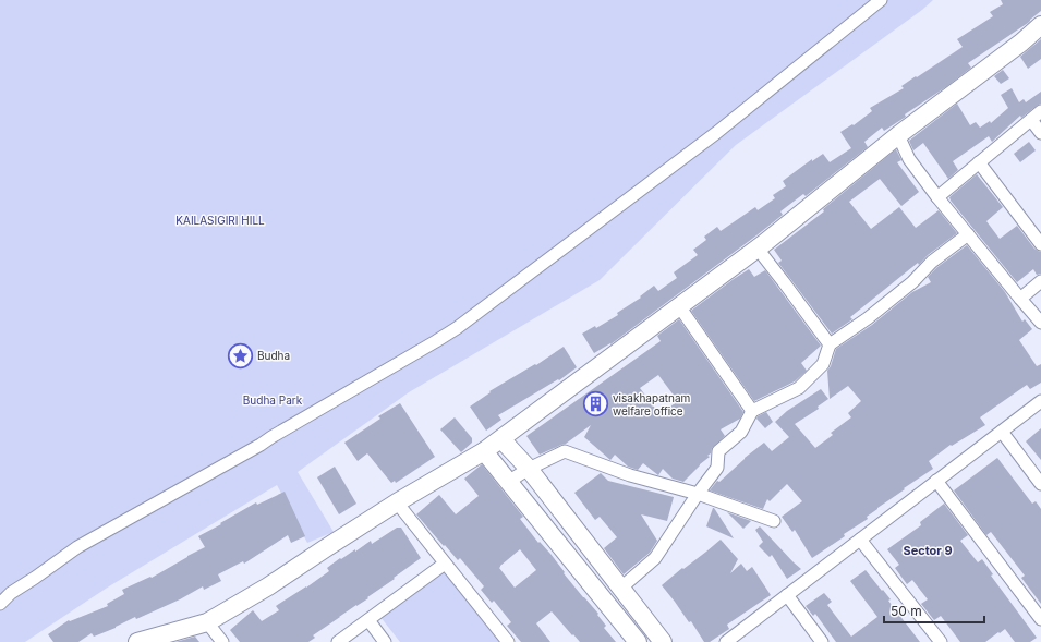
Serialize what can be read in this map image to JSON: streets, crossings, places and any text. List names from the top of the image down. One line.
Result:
{"districts":["Sector 9"],"parks":["KAILASIGIRI HILL","Budha Park"],"places":{"place":["Budha"],"building":["visakhapatnam welfare office"]},"scale_bar":"50 m"}
